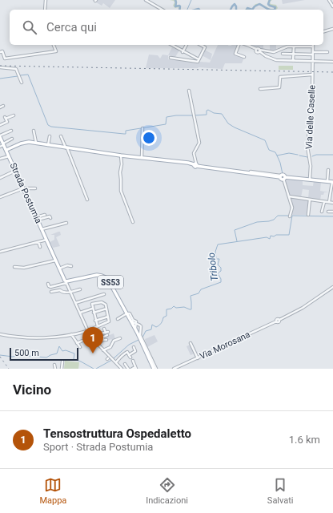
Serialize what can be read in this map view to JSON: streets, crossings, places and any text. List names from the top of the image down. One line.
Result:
{"streets":{"main road":["Strada Postumia","SS53"],"street":["Via delle Caselle","Via Morosana"]},"crossings":[["Strada Postumia","SS53"]],"water":["Tribolo"],"scale_bar":"500 m","page":{"search":"Cerca qui","pins":"1","scale":"500 m","heading":"Vicino","list":[{"mark":"1","name":"Tensostruttura Ospedaletto","note":"Sport · Strada Postumia","value":"1.6 km"}],"nav":["Mappa","Indicazioni","Salvati"]}}
